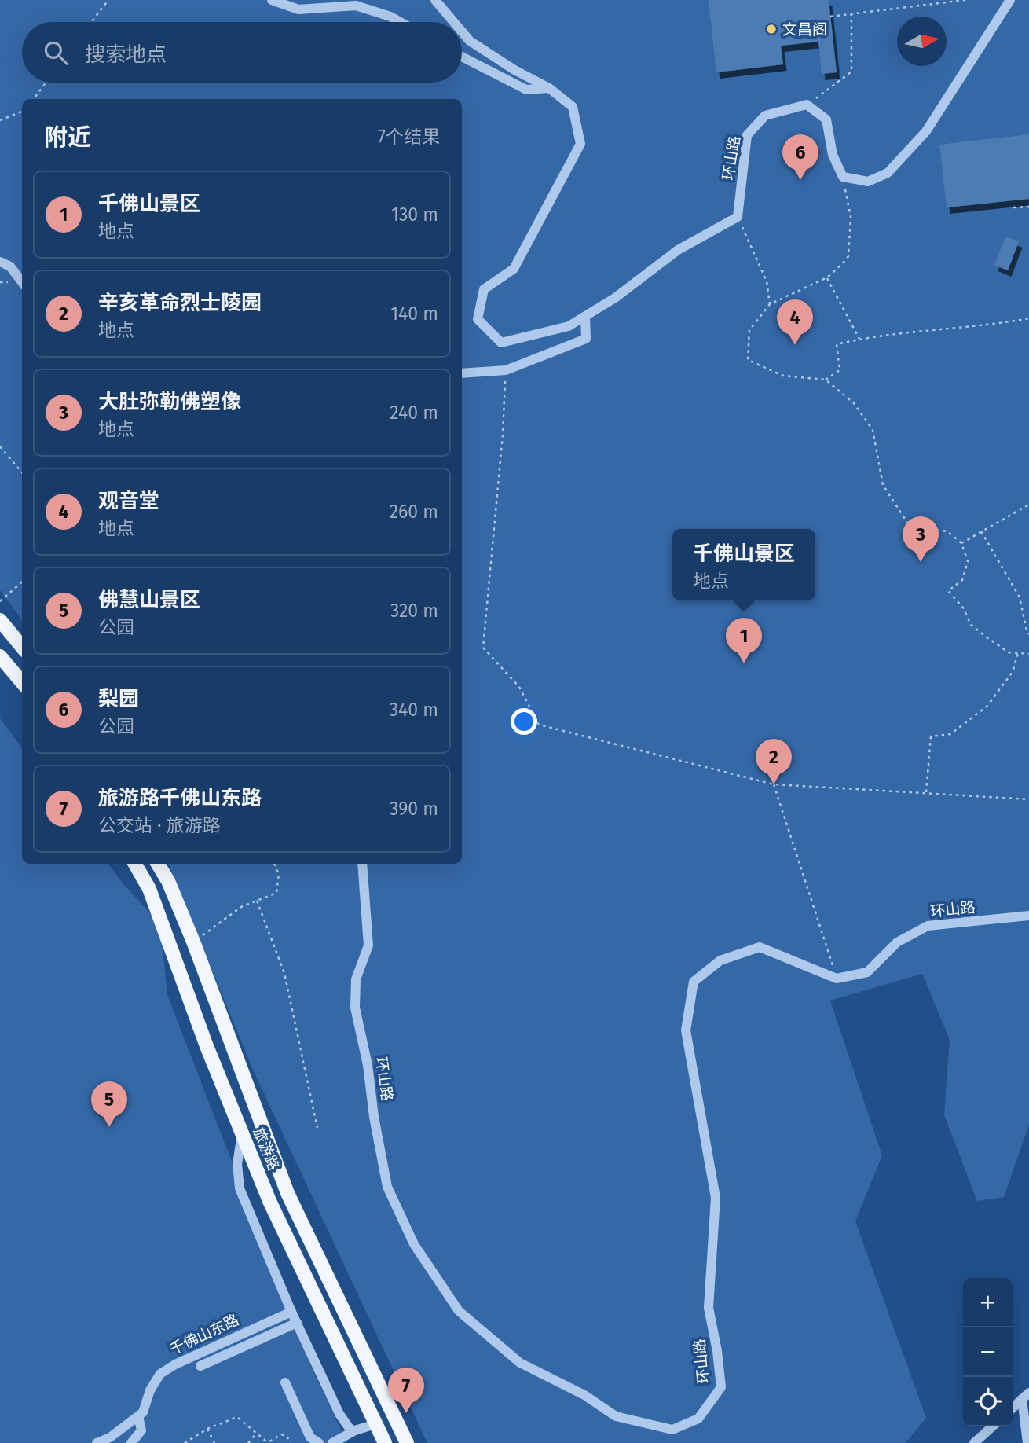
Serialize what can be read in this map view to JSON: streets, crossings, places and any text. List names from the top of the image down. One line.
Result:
{"streets":{"main road":["旅游路"],"street":["环山路","千佛山东路"]},"places":["文昌阁"],"north":"right","page":{"search":"搜索地点","heading":["附近","7个结果"],"pins":["6","4","3","1","2","5","7"],"list":[{"mark":"1","name":"千佛山景区","note":"地点","value":"130 m"},{"mark":"2","name":"辛亥革命烈士陵园","note":"地点","value":"140 m"},{"mark":"3","name":"大肚弥勒佛塑像","note":"地点","value":"240 m"},{"mark":"4","name":"观音堂","note":"地点","value":"260 m"},{"mark":"5","name":"佛慧山景区","note":"公园","value":"320 m"},{"mark":"6","name":"梨园","note":"公园","value":"340 m"},{"mark":"7","name":"旅游路千佛山东路","note":"公交站 · 旅游路","value":"390 m"}],"popup":["千佛山景区","地点"],"map_buttons":["+","−"]}}
